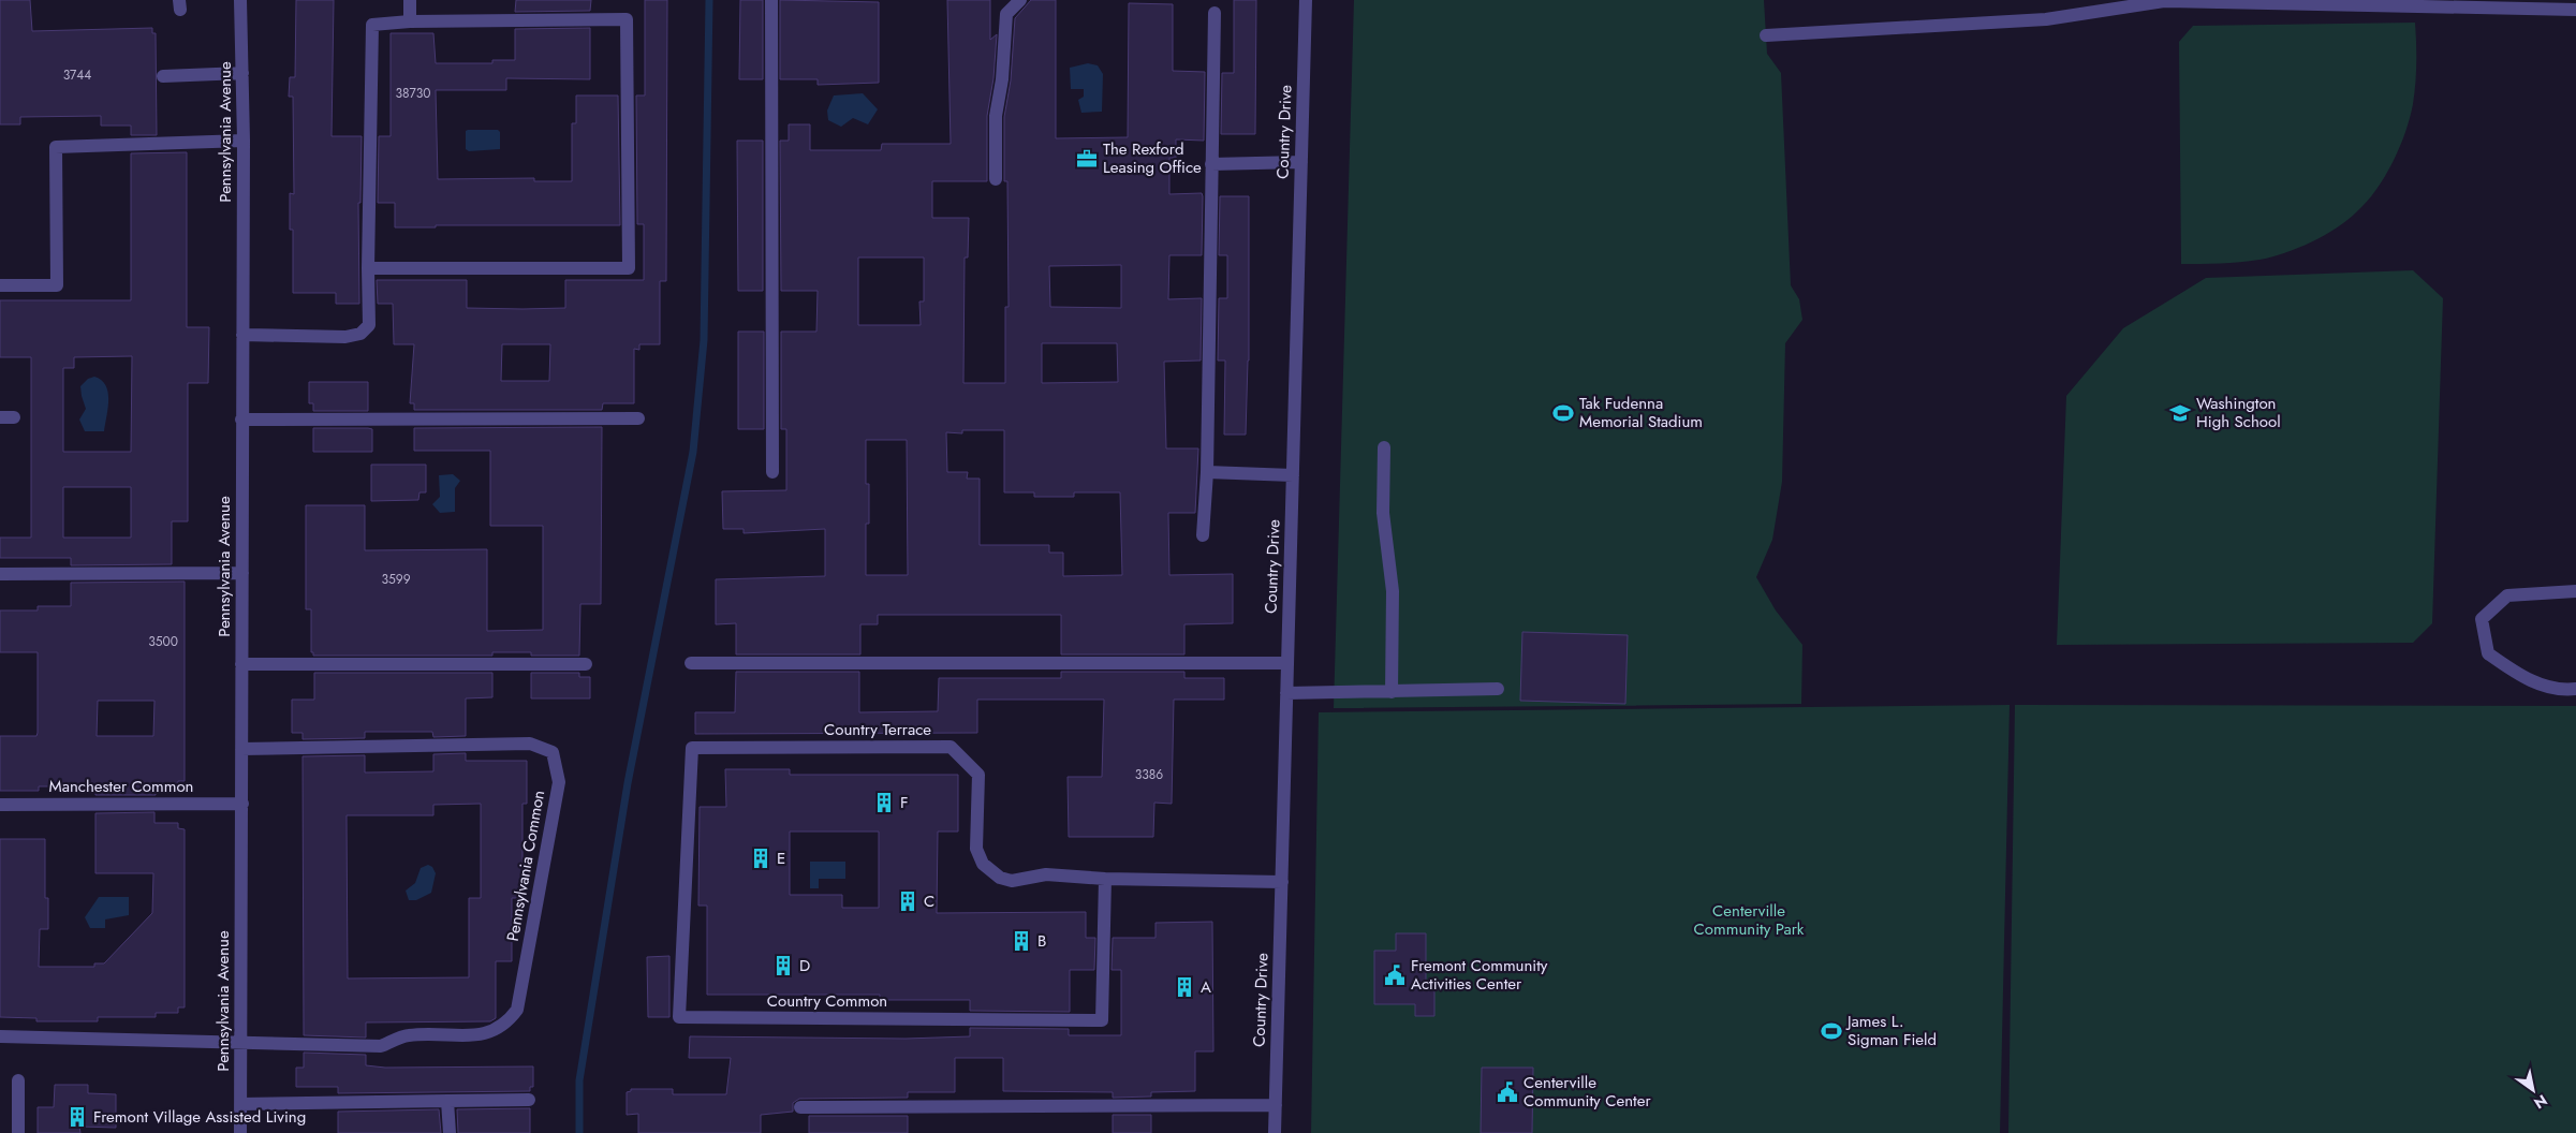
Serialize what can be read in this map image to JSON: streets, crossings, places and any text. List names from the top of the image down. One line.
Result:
{"streets":{"street":["Pennsylvania Avenue","Country Drive","Country Terrace","Manchester Common","Pennsylvania Common","Country Common"]},"crossings":[["Pennsylvania Avenue","Manchester Common"],["Pennsylvania Avenue","Pennsylvania Common"],["Country Drive","Country Terrace"],["Country Terrace","Country Common"]],"parks":["Centerville Community Park"],"places":{"office":["The Rexford Leasing Office"],"sports":["Tak Fudenna Memorial Stadium","James L. Sigman Field"],"school or university":["Washington High School"],"building":["F","E","C","B","D","A","Fremont Village Assisted Living"],"public building":["Fremont Community Activities Center","Centerville Community Center"]},"house_numbers":["3744","38730","3599","3500","3386"],"north":"bottom right"}
